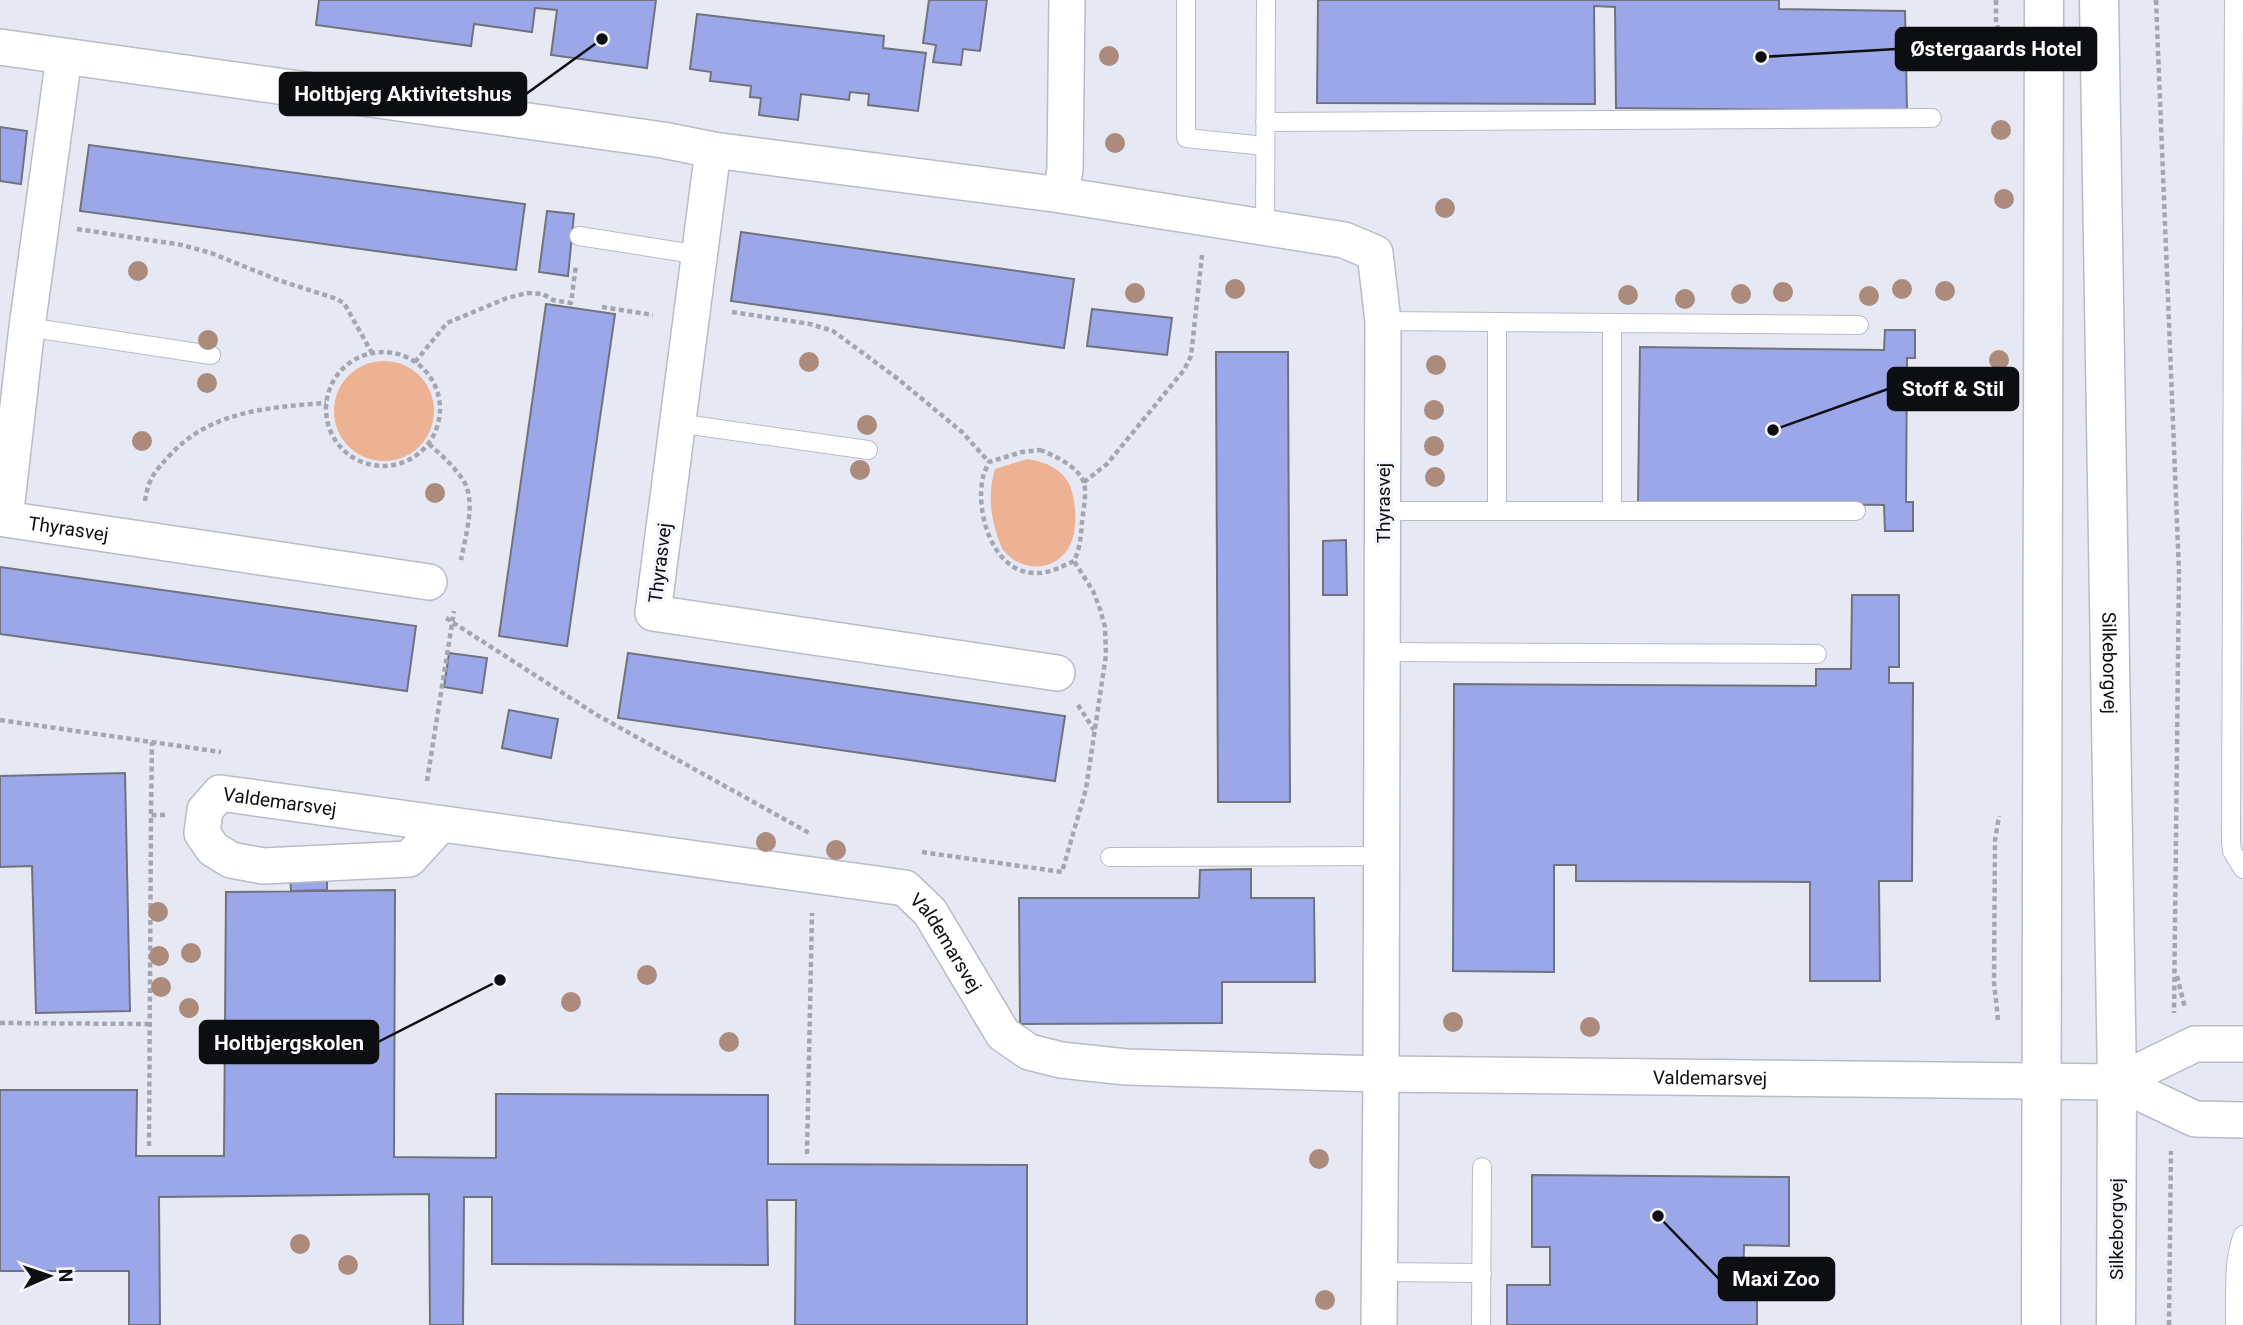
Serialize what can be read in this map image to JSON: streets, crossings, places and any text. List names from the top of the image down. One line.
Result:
{"streets":{"main road":["Silkeborgvej"],"street":["Thyrasvej","Valdemarsvej"]},"crossings":[["Thyrasvej","Valdemarsvej"],["Silkeborgvej","Valdemarsvej"]],"places":["Holtbjerg Aktivitetshus","Østergaards Hotel","Stoff & Stil","Holtbjergskolen","Maxi Zoo"],"north":"right"}
